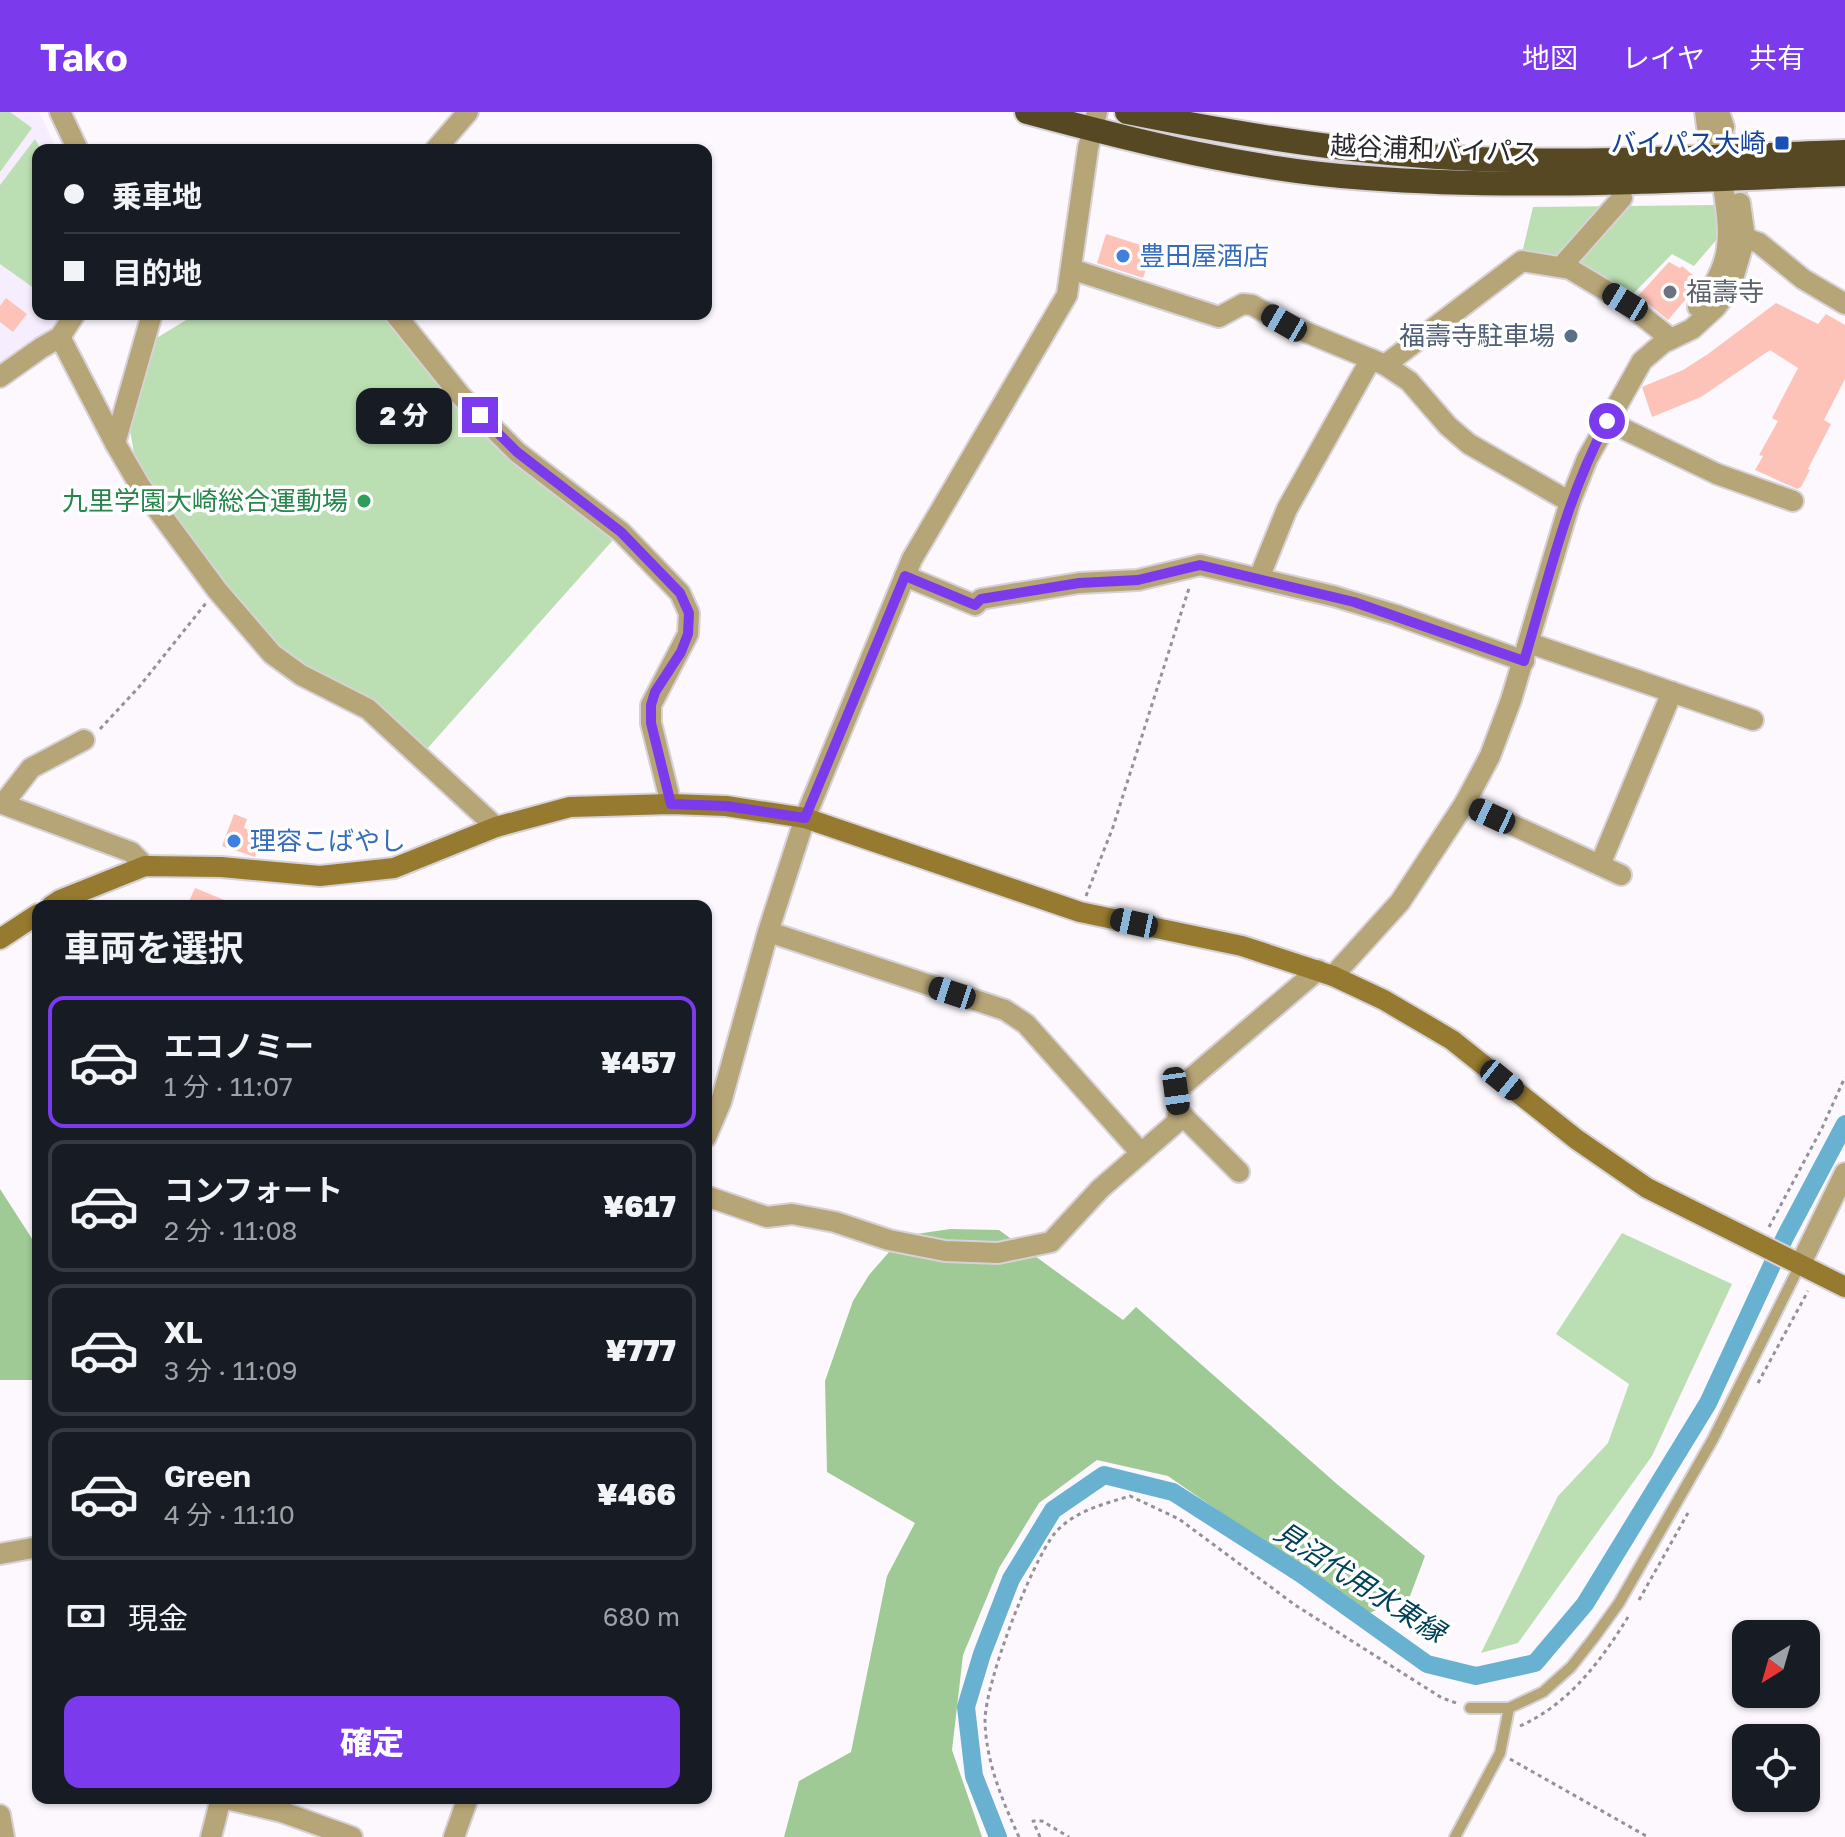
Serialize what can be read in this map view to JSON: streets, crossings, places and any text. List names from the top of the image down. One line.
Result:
{"streets":{"highway":["越谷浦和バイパス"]},"water":["見沼代用水東縁"],"places":{"transit":["バイパス大崎"],"other":["豊田屋酒店","福壽寺","福壽寺駐車場","九里学園大崎総合運動場","理容こばやし"]},"north":"bottom left","page":{"header":"Tako","nav":["地図","レイヤ","共有"],"banner":["乗車地","目的地"],"bubble":"2 分","heading":"車両を選択","list":[{"name":"エコノミー","note":"1 分 · 11:07","value":"¥457"},{"name":"コンフォート","note":"2 分 · 11:08","value":"¥617"},{"name":"XL","note":"3 分 · 11:09","value":"¥777"},{"name":"Green","note":"4 分 · 11:10","value":"¥466"}],"pay":["現金","680 m"],"buttons":"確定"}}
